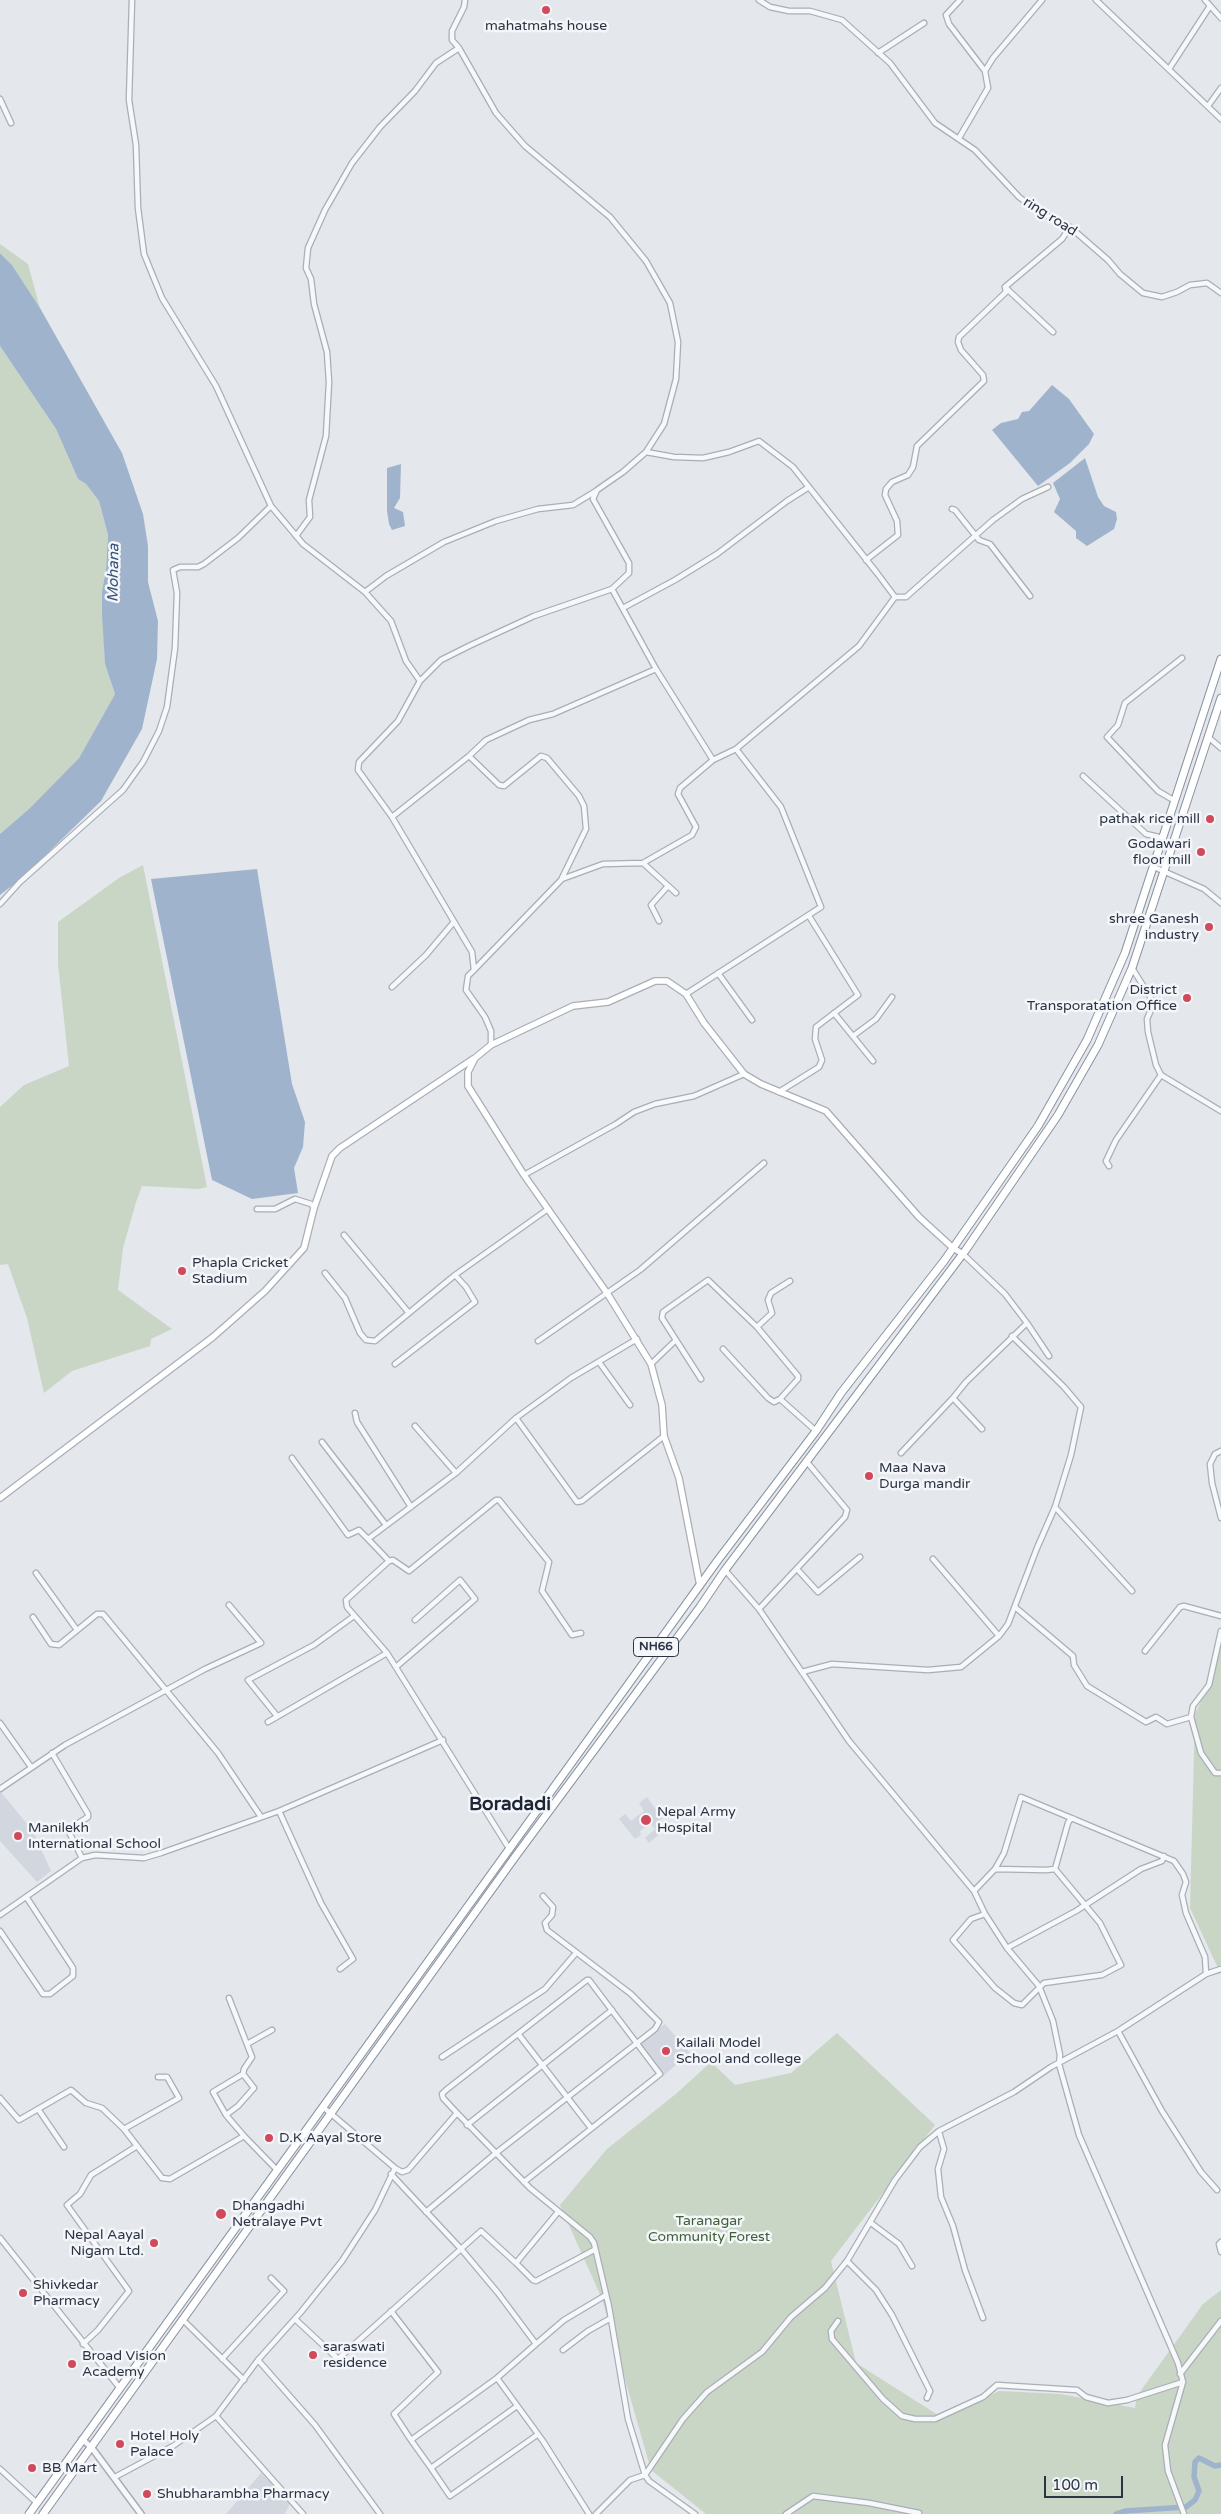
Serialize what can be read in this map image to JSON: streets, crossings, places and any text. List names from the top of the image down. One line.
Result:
{"streets":{"highway":["NH66"],"street":["ring road"]},"districts":["Boradadi"],"water":["Mohana"],"parks":["Taranagar Community Forest"],"places":["mahatmahs house","pathak rice mill","Godawari floor mill","shree Ganesh industry","District Transporatation Office","Phapla Cricket Stadium","Maa Nava Durga mandir","Nepal Army Hospital","Manilekh International School","Kailali Model School and college","D.K Aayal Store","Dhangadhi Netralaye Pvt","Nepal Aayal Nigam Ltd.","Shivkedar Pharmacy","saraswati residence","Broad Vision Academy","Hotel Holy Palace","BB Mart","Shubharambha Pharmacy"],"scale_bar":"100 m"}
